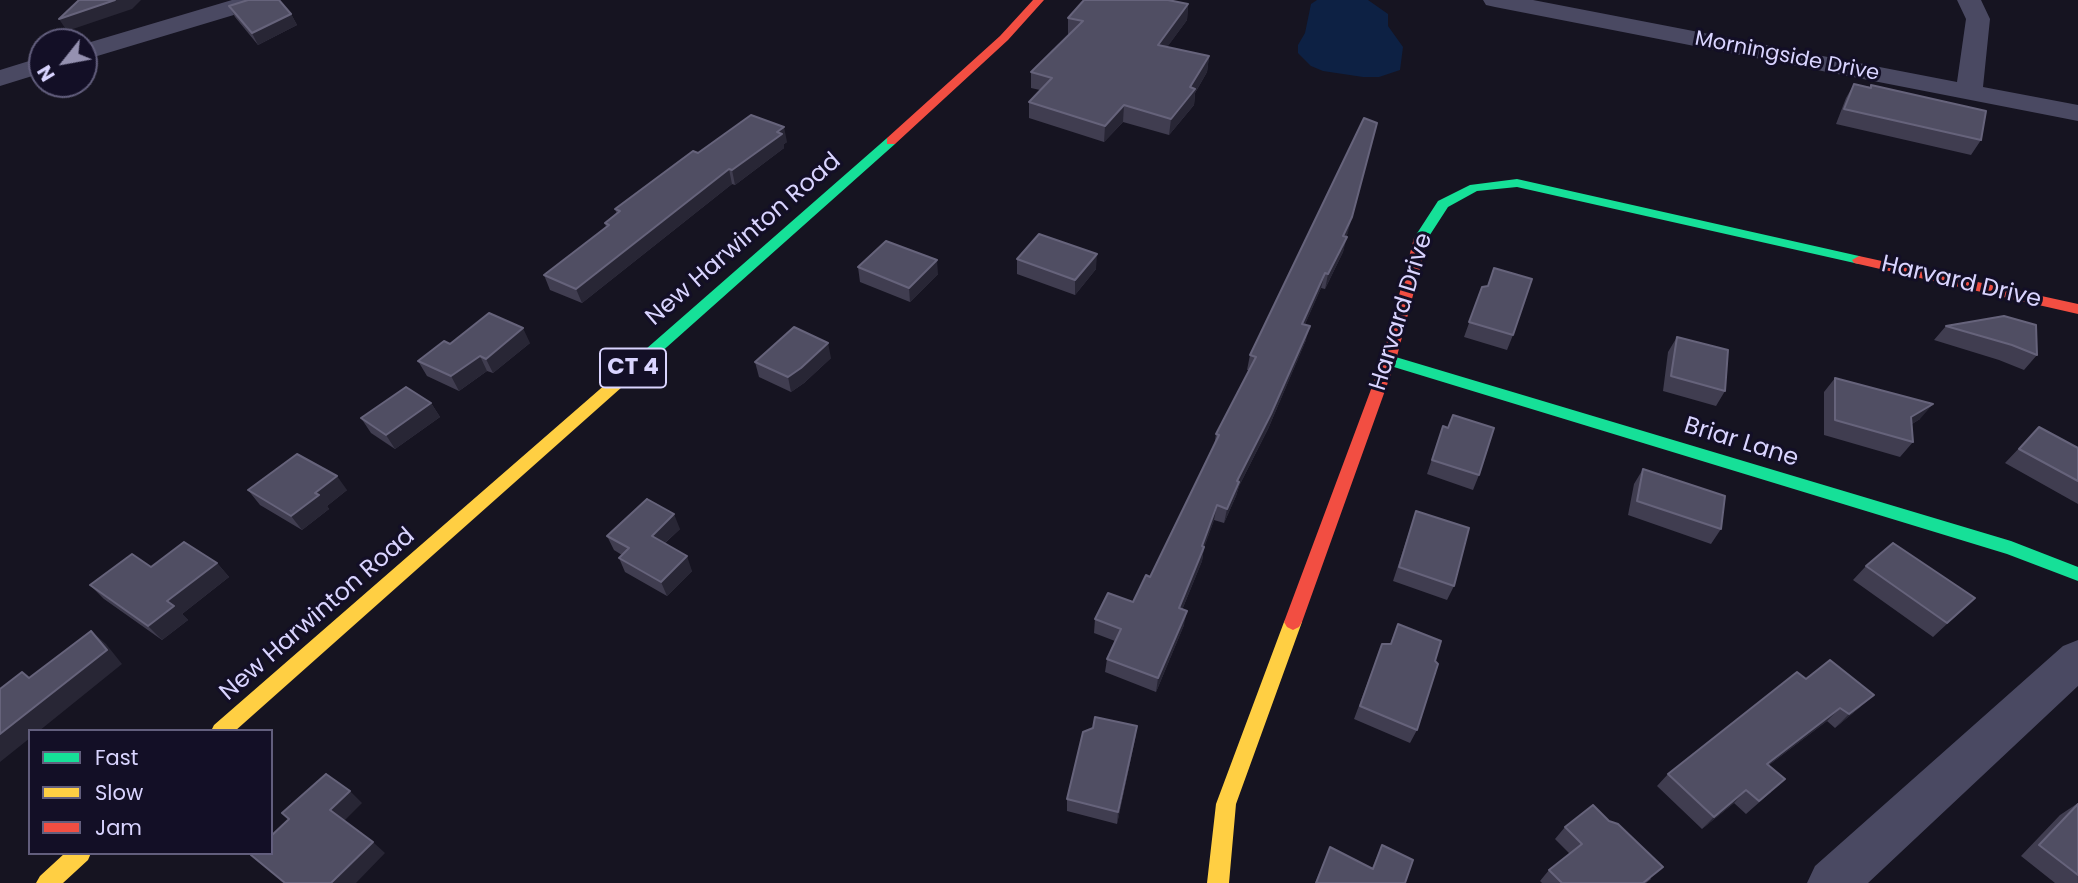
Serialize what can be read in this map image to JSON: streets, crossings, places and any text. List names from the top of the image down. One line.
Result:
{"streets":{"street":["Morningside Drive","New Harwinton Road","Harvard Drive","CT 4","Briar Lane"]},"crossings":[["Harvard Drive","Briar Lane"]],"legend":["Fast","Slow","Jam"],"north":"bottom left"}
